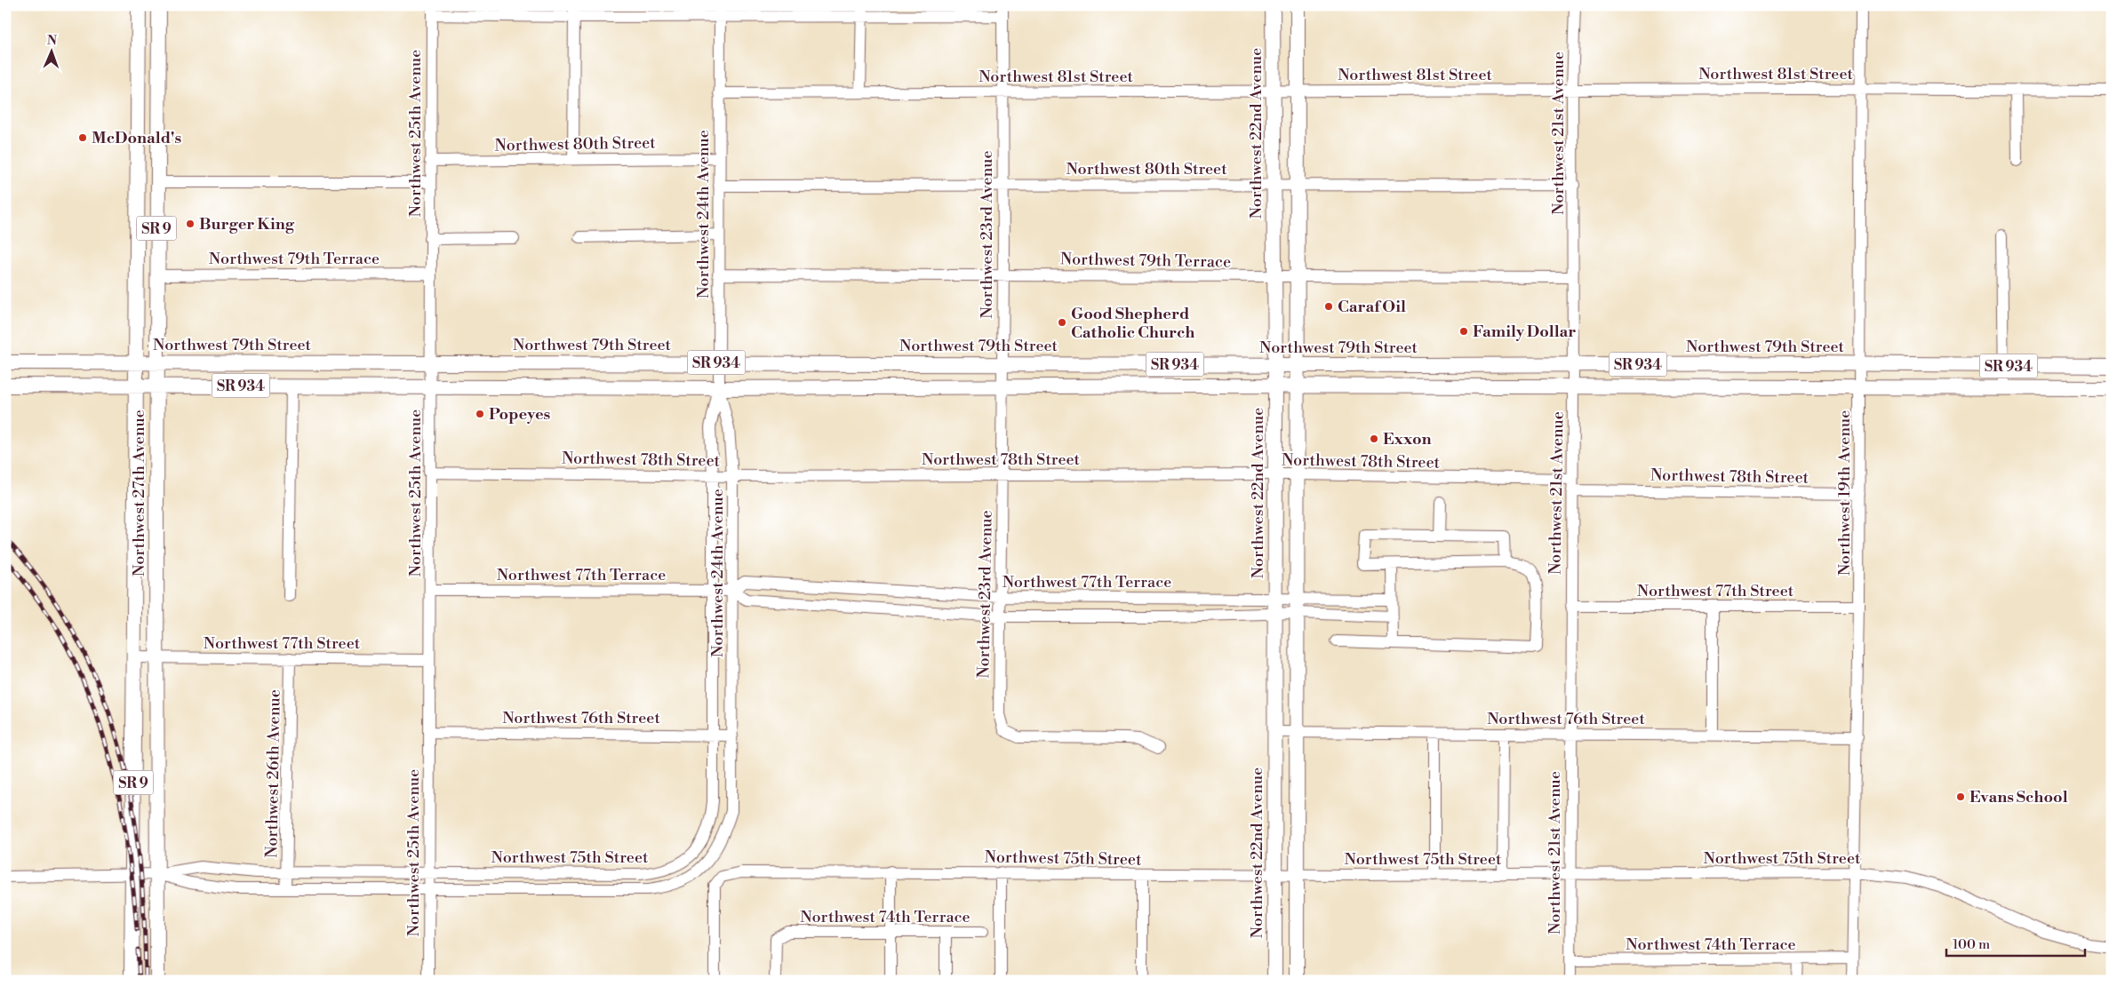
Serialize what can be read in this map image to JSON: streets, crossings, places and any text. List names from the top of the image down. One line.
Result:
{"streets":{"main road":["Northwest 22nd Avenue","SR 9","Northwest 79th Street","SR 934","Northwest 27th Avenue"],"street":["Northwest 81st Street","Northwest 25th Avenue","Northwest 21st Avenue","Northwest 80th Street","Northwest 24th Avenue","Northwest 23rd Avenue","Northwest 79th Terrace","Northwest 78th Street","Northwest 19th Avenue","Northwest 77th Terrace","Northwest 77th Street","Northwest 76th Street","Northwest 26th Avenue","Northwest 75th Street","Northwest 74th Terrace"]},"crossings":[["Northwest 81st Street","Northwest 22nd Avenue"],["Northwest 81st Street","Northwest 21st Avenue"],["Northwest 81st Street","Northwest 24th Avenue"],["Northwest 81st Street","Northwest 23rd Avenue"],["Northwest 81st Street","Northwest 19th Avenue"],["Northwest 25th Avenue","Northwest 80th Street"],["Northwest 25th Avenue","Northwest 79th Terrace"],["Northwest 25th Avenue","Northwest 79th Street"],["Northwest 25th Avenue","SR 934"],["Northwest 25th Avenue","Northwest 78th Street"],["Northwest 25th Avenue","Northwest 77th Terrace"],["Northwest 25th Avenue","Northwest 77th Street"],["Northwest 25th Avenue","Northwest 76th Street"],["Northwest 25th Avenue","Northwest 75th Street"],["Northwest 22nd Avenue","Northwest 80th Street"],["Northwest 22nd Avenue","Northwest 79th Terrace"],["Northwest 22nd Avenue","Northwest 79th Street"],["Northwest 22nd Avenue","SR 934"],["Northwest 22nd Avenue","Northwest 78th Street"],["Northwest 22nd Avenue","Northwest 77th Terrace"],["Northwest 22nd Avenue","Northwest 76th Street"],["Northwest 22nd Avenue","Northwest 75th Street"],["Northwest 21st Avenue","Northwest 80th Street"],["Northwest 21st Avenue","Northwest 79th Terrace"],["Northwest 21st Avenue","Northwest 79th Street"],["Northwest 21st Avenue","SR 934"],["Northwest 21st Avenue","Northwest 78th Street"],["Northwest 21st Avenue","Northwest 77th Street"],["Northwest 21st Avenue","Northwest 76th Street"],["Northwest 21st Avenue","Northwest 75th Street"],["Northwest 21st Avenue","Northwest 74th Terrace"],["Northwest 80th Street","Northwest 24th Avenue"],["Northwest 80th Street","Northwest 23rd Avenue"],["Northwest 24th Avenue","Northwest 79th Terrace"],["Northwest 24th Avenue","Northwest 79th Street"],["Northwest 24th Avenue","SR 934"],["Northwest 24th Avenue","Northwest 78th Street"],["Northwest 24th Avenue","Northwest 77th Terrace"],["Northwest 24th Avenue","Northwest 76th Street"],["Northwest 24th Avenue","Northwest 75th Street"],["Northwest 23rd Avenue","Northwest 79th Terrace"],["Northwest 23rd Avenue","Northwest 79th Street"],["Northwest 23rd Avenue","SR 934"],["Northwest 23rd Avenue","Northwest 78th Street"],["Northwest 23rd Avenue","Northwest 77th Terrace"],["Northwest 79th Terrace","Northwest 27th Avenue"],["Northwest 79th Street","Northwest 27th Avenue"],["Northwest 79th Street","Northwest 19th Avenue"],["SR 934","Northwest 27th Avenue"],["SR 934","Northwest 19th Avenue"],["SR 934","Northwest 75th Street"],["Northwest 78th Street","Northwest 19th Avenue"],["Northwest 78th Street","Northwest 75th Street"],["Northwest 27th Avenue","Northwest 77th Street"],["Northwest 27th Avenue","Northwest 75th Street"],["Northwest 19th Avenue","Northwest 77th Street"],["Northwest 19th Avenue","Northwest 76th Street"],["Northwest 19th Avenue","Northwest 75th Street"],["Northwest 19th Avenue","Northwest 74th Terrace"],["Northwest 77th Terrace","Northwest 75th Street"],["Northwest 77th Street","Northwest 26th Avenue"],["Northwest 76th Street","Northwest 75th Street"],["Northwest 26th Avenue","Northwest 75th Street"]],"places":["McDonald's","Burger King","Caraf Oil","Good Shepherd Catholic Church","Family Dollar","Popeyes","Exxon","Evans School"],"scale_bar":"100 m","north":"top"}
